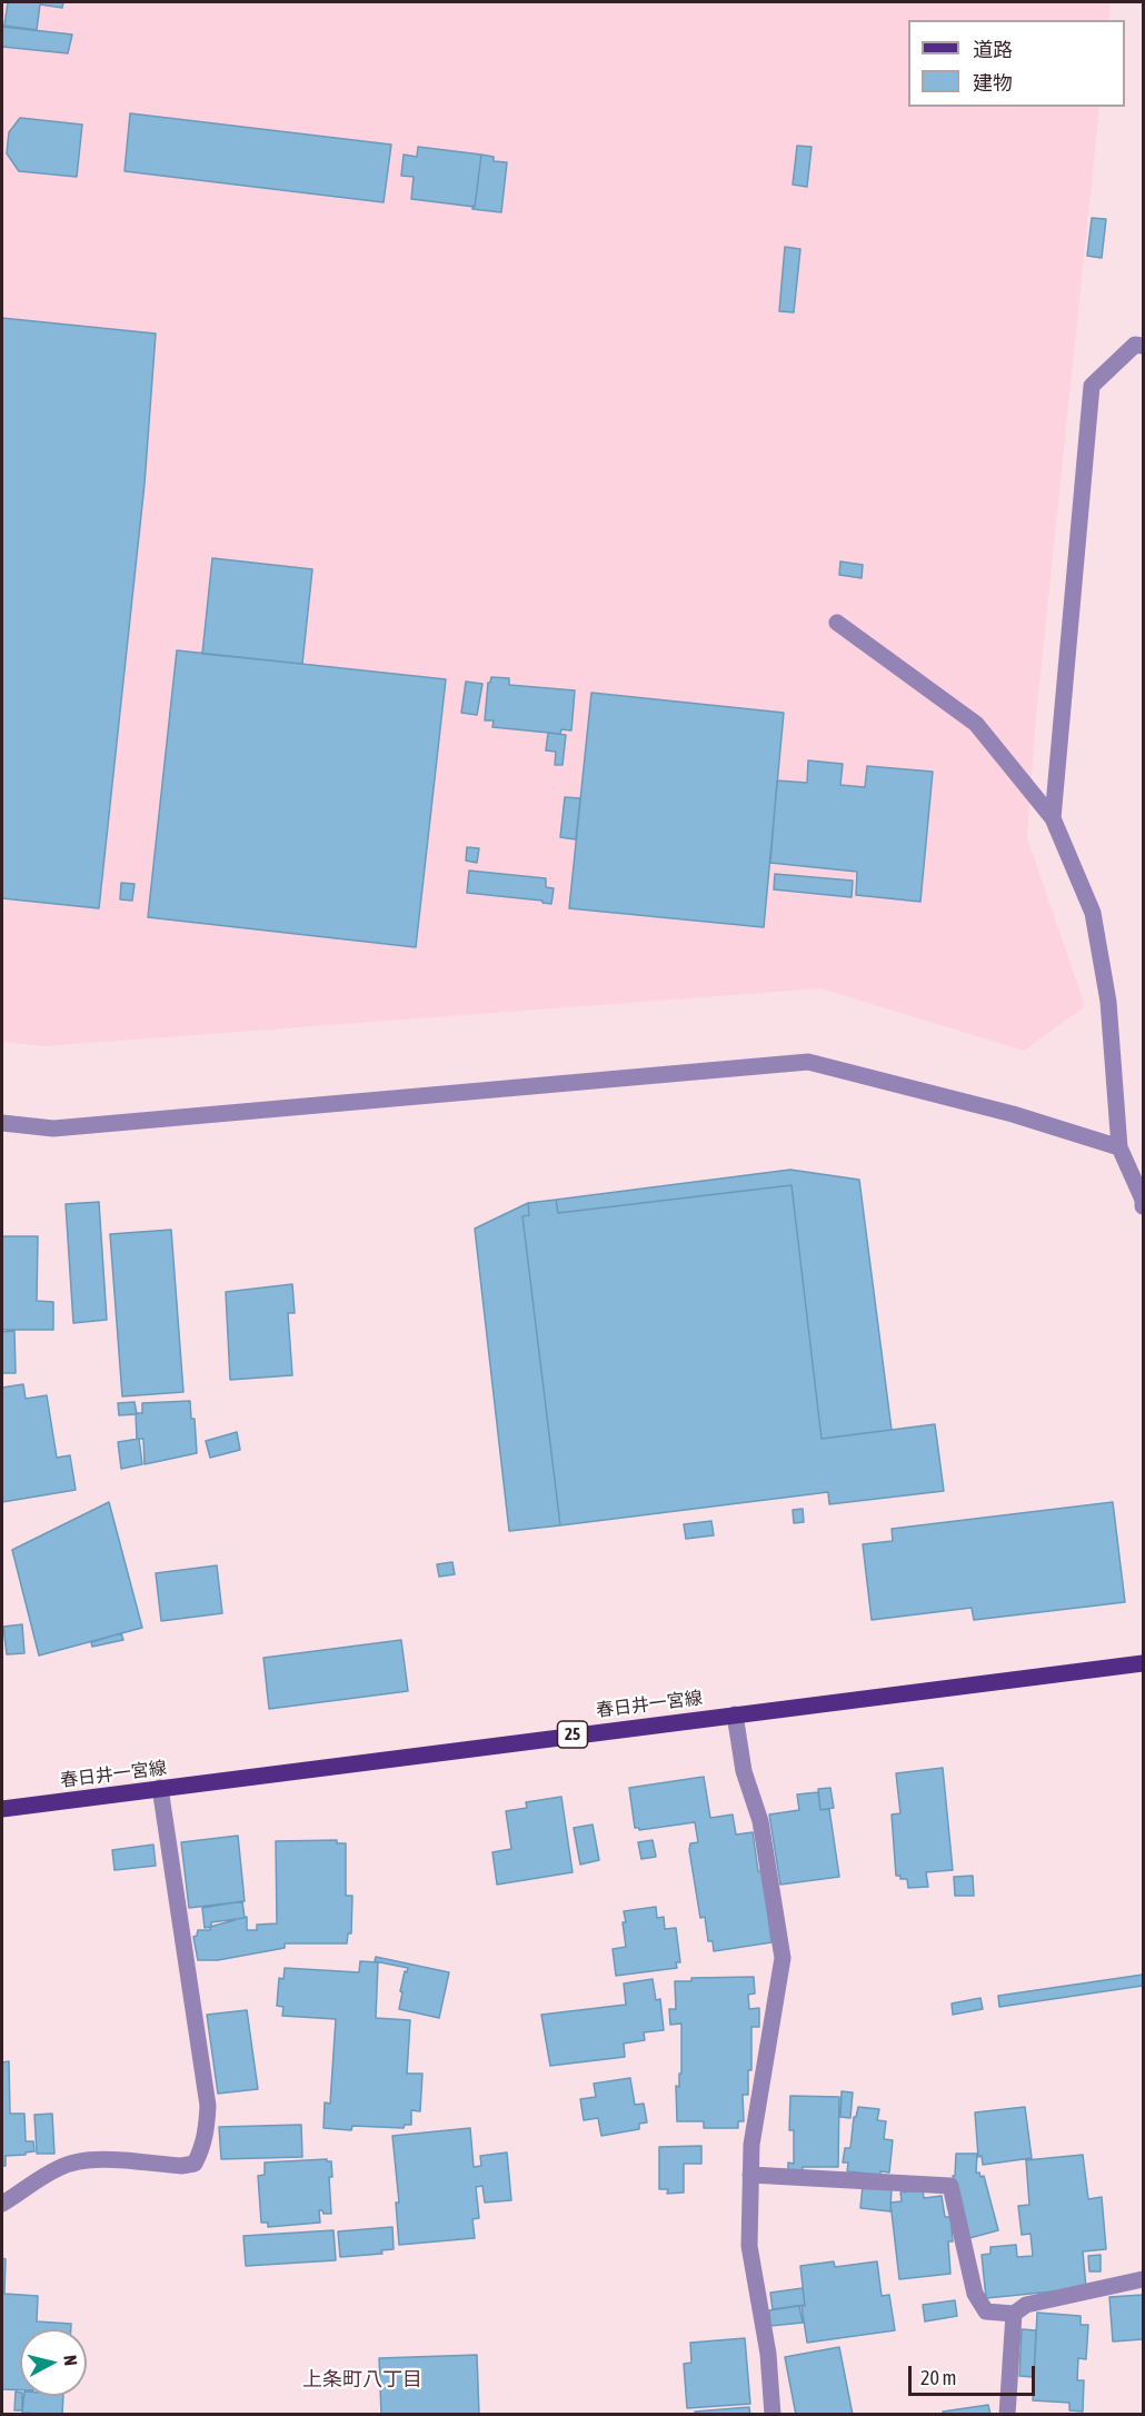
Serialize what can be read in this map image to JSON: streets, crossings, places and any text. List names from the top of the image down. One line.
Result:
{"streets":{"main road":["春日井一宮線","25"]},"districts":["上条町八丁目"],"legend":["道路","建物"],"scale_bar":"20 m","north":"right"}
